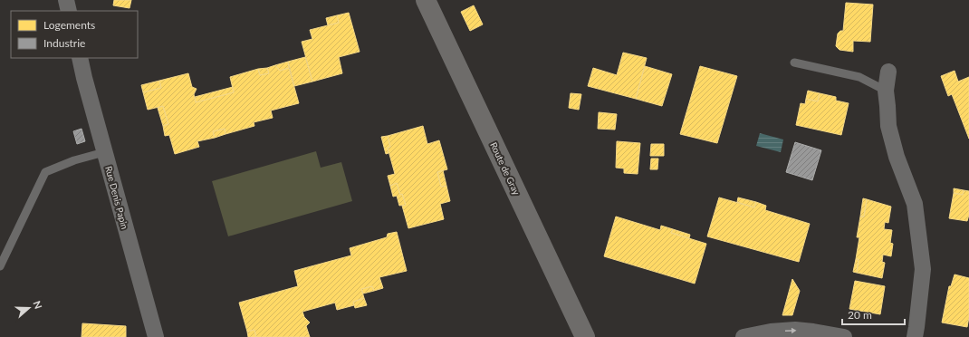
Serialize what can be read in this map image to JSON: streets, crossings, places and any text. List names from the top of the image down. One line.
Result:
{"streets":{"main road":["Route de Gray"],"street":["Rue Denis Papin"]},"legend":["Logements","Industrie"],"scale_bar":"20 m","north":"right"}
